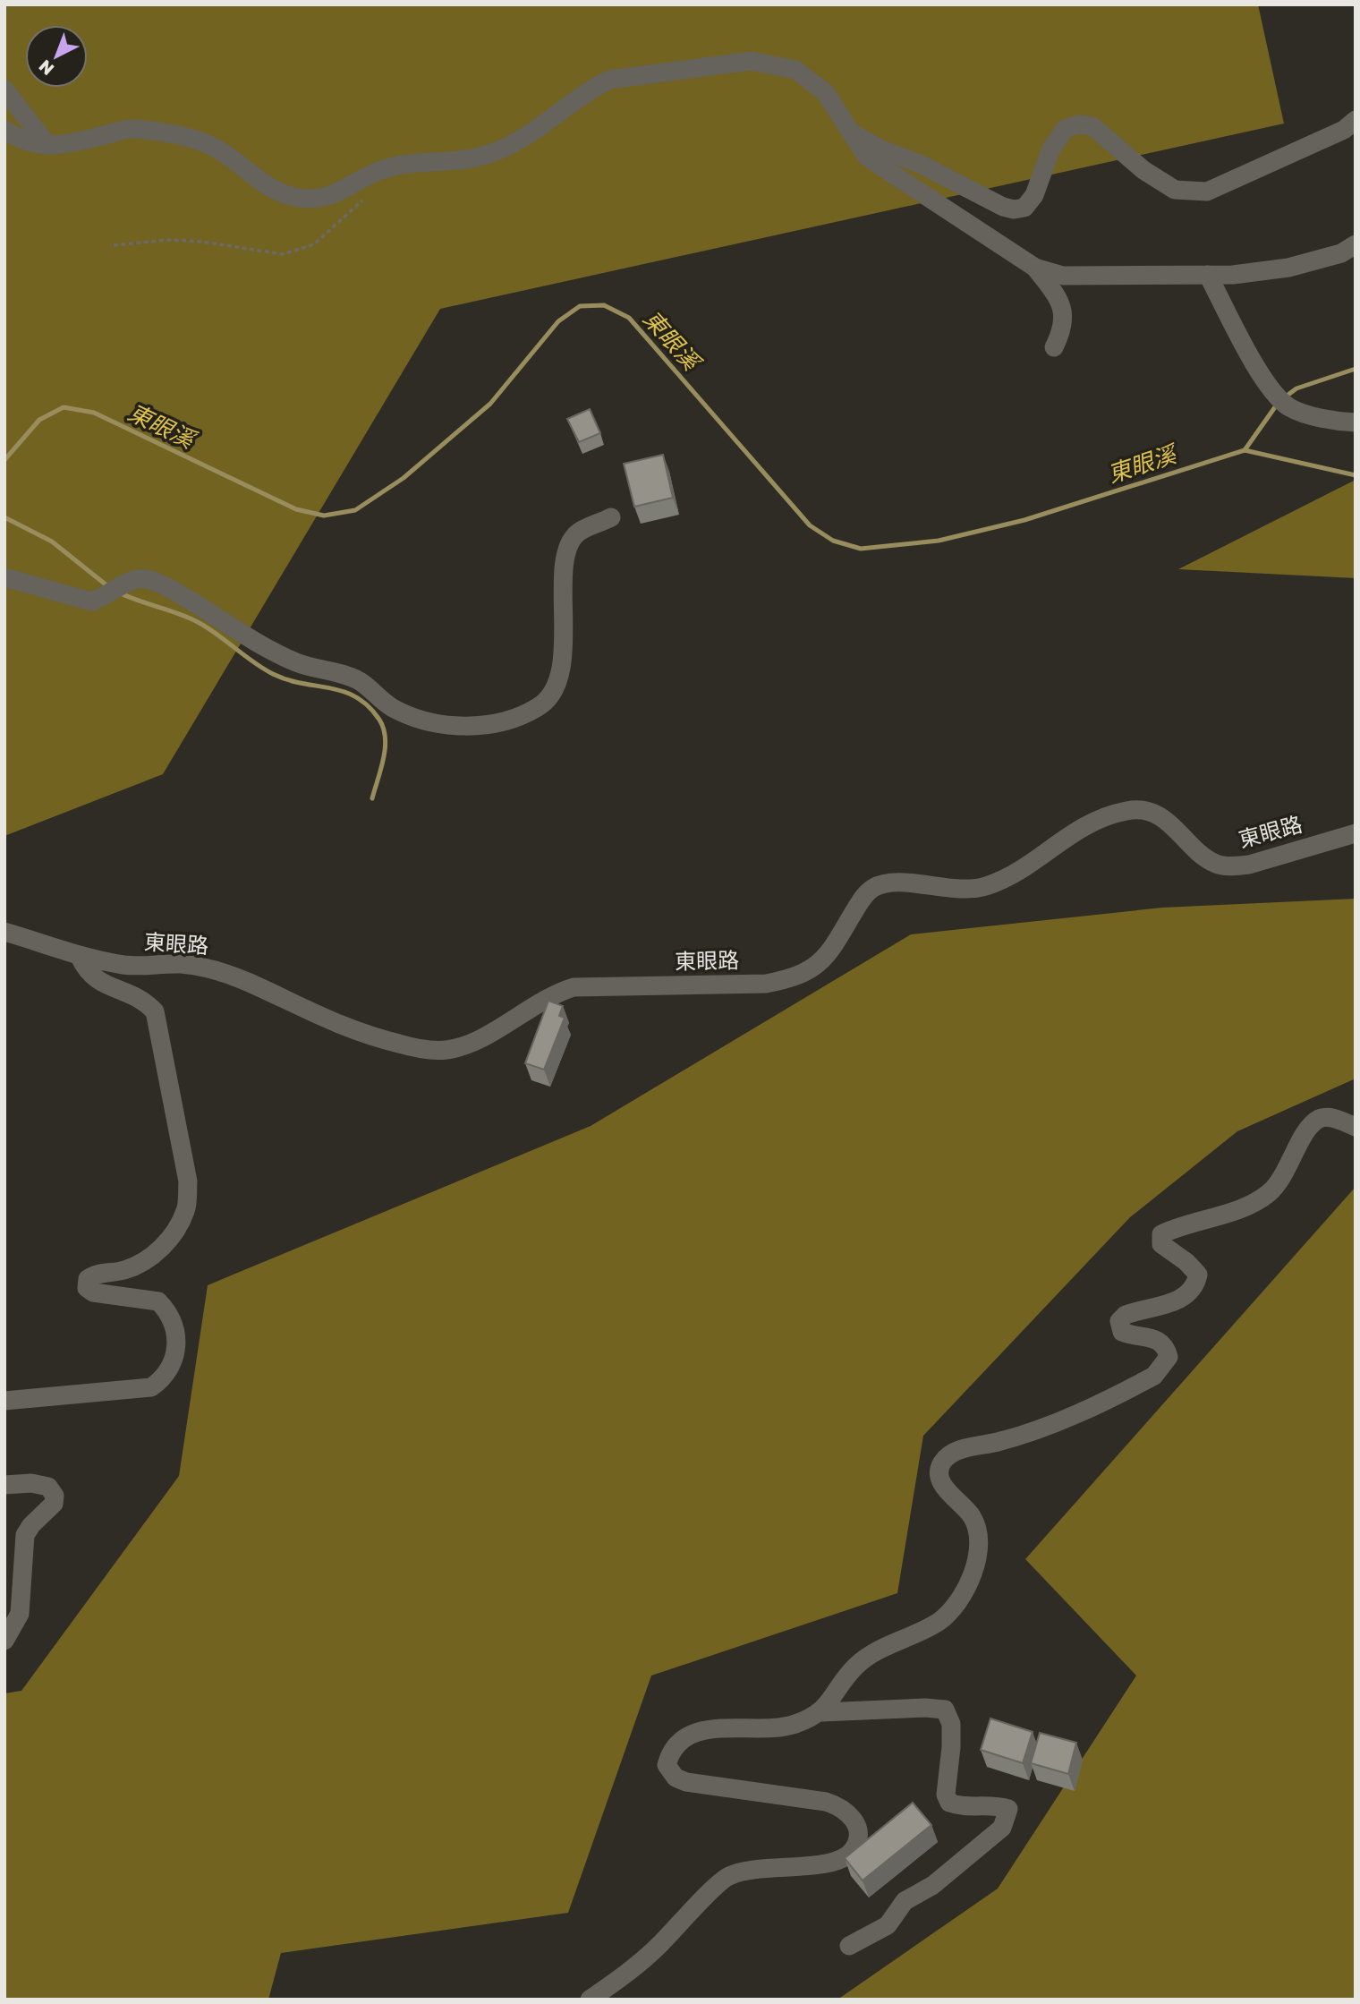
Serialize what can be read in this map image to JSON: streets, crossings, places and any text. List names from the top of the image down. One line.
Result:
{"streets":{"street":["東眼路"]},"water":["東眼溪"],"north":"bottom left"}
